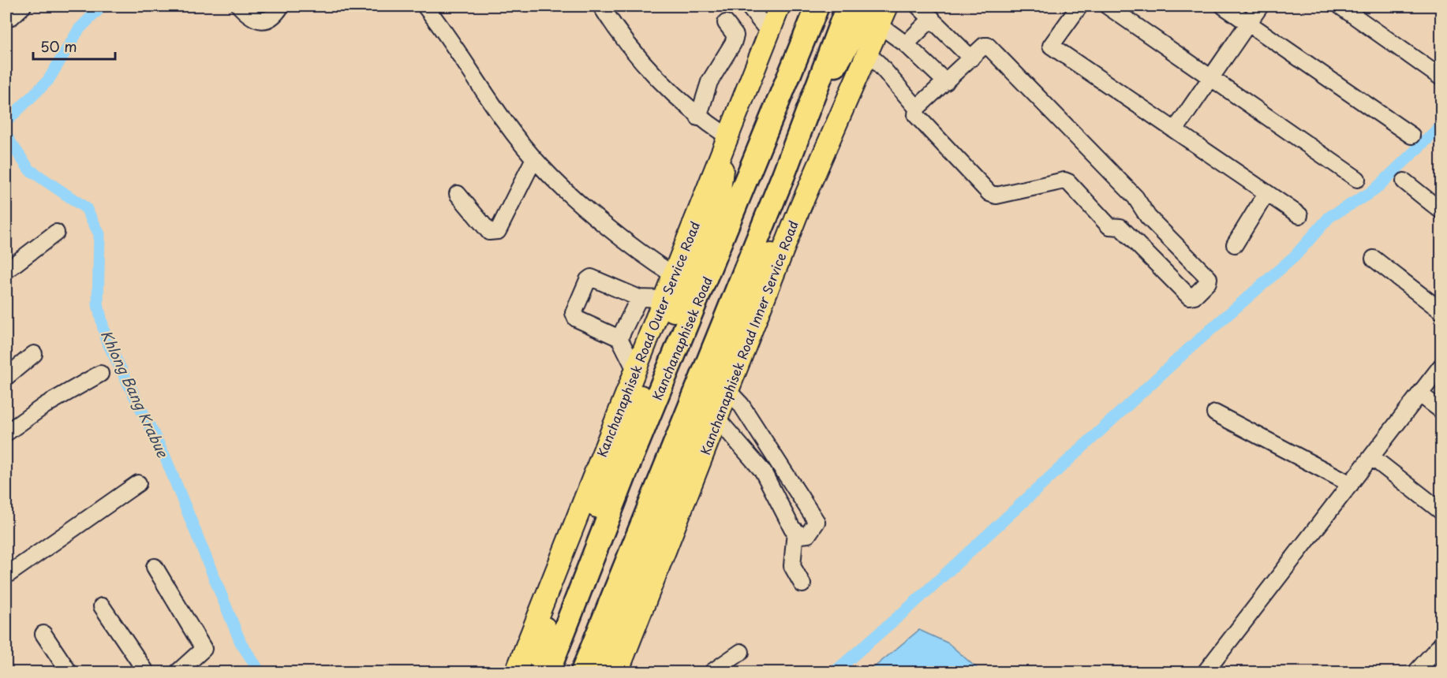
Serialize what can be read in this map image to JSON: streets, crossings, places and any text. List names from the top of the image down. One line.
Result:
{"streets":{"highway":["Kanchanaphisek Road"],"main road":["Kanchanaphisek Road Inner Service Road","Kanchanaphisek Road Outer Service Road"]},"water":["Khlong Bang Krabue"],"scale_bar":"50 m"}
